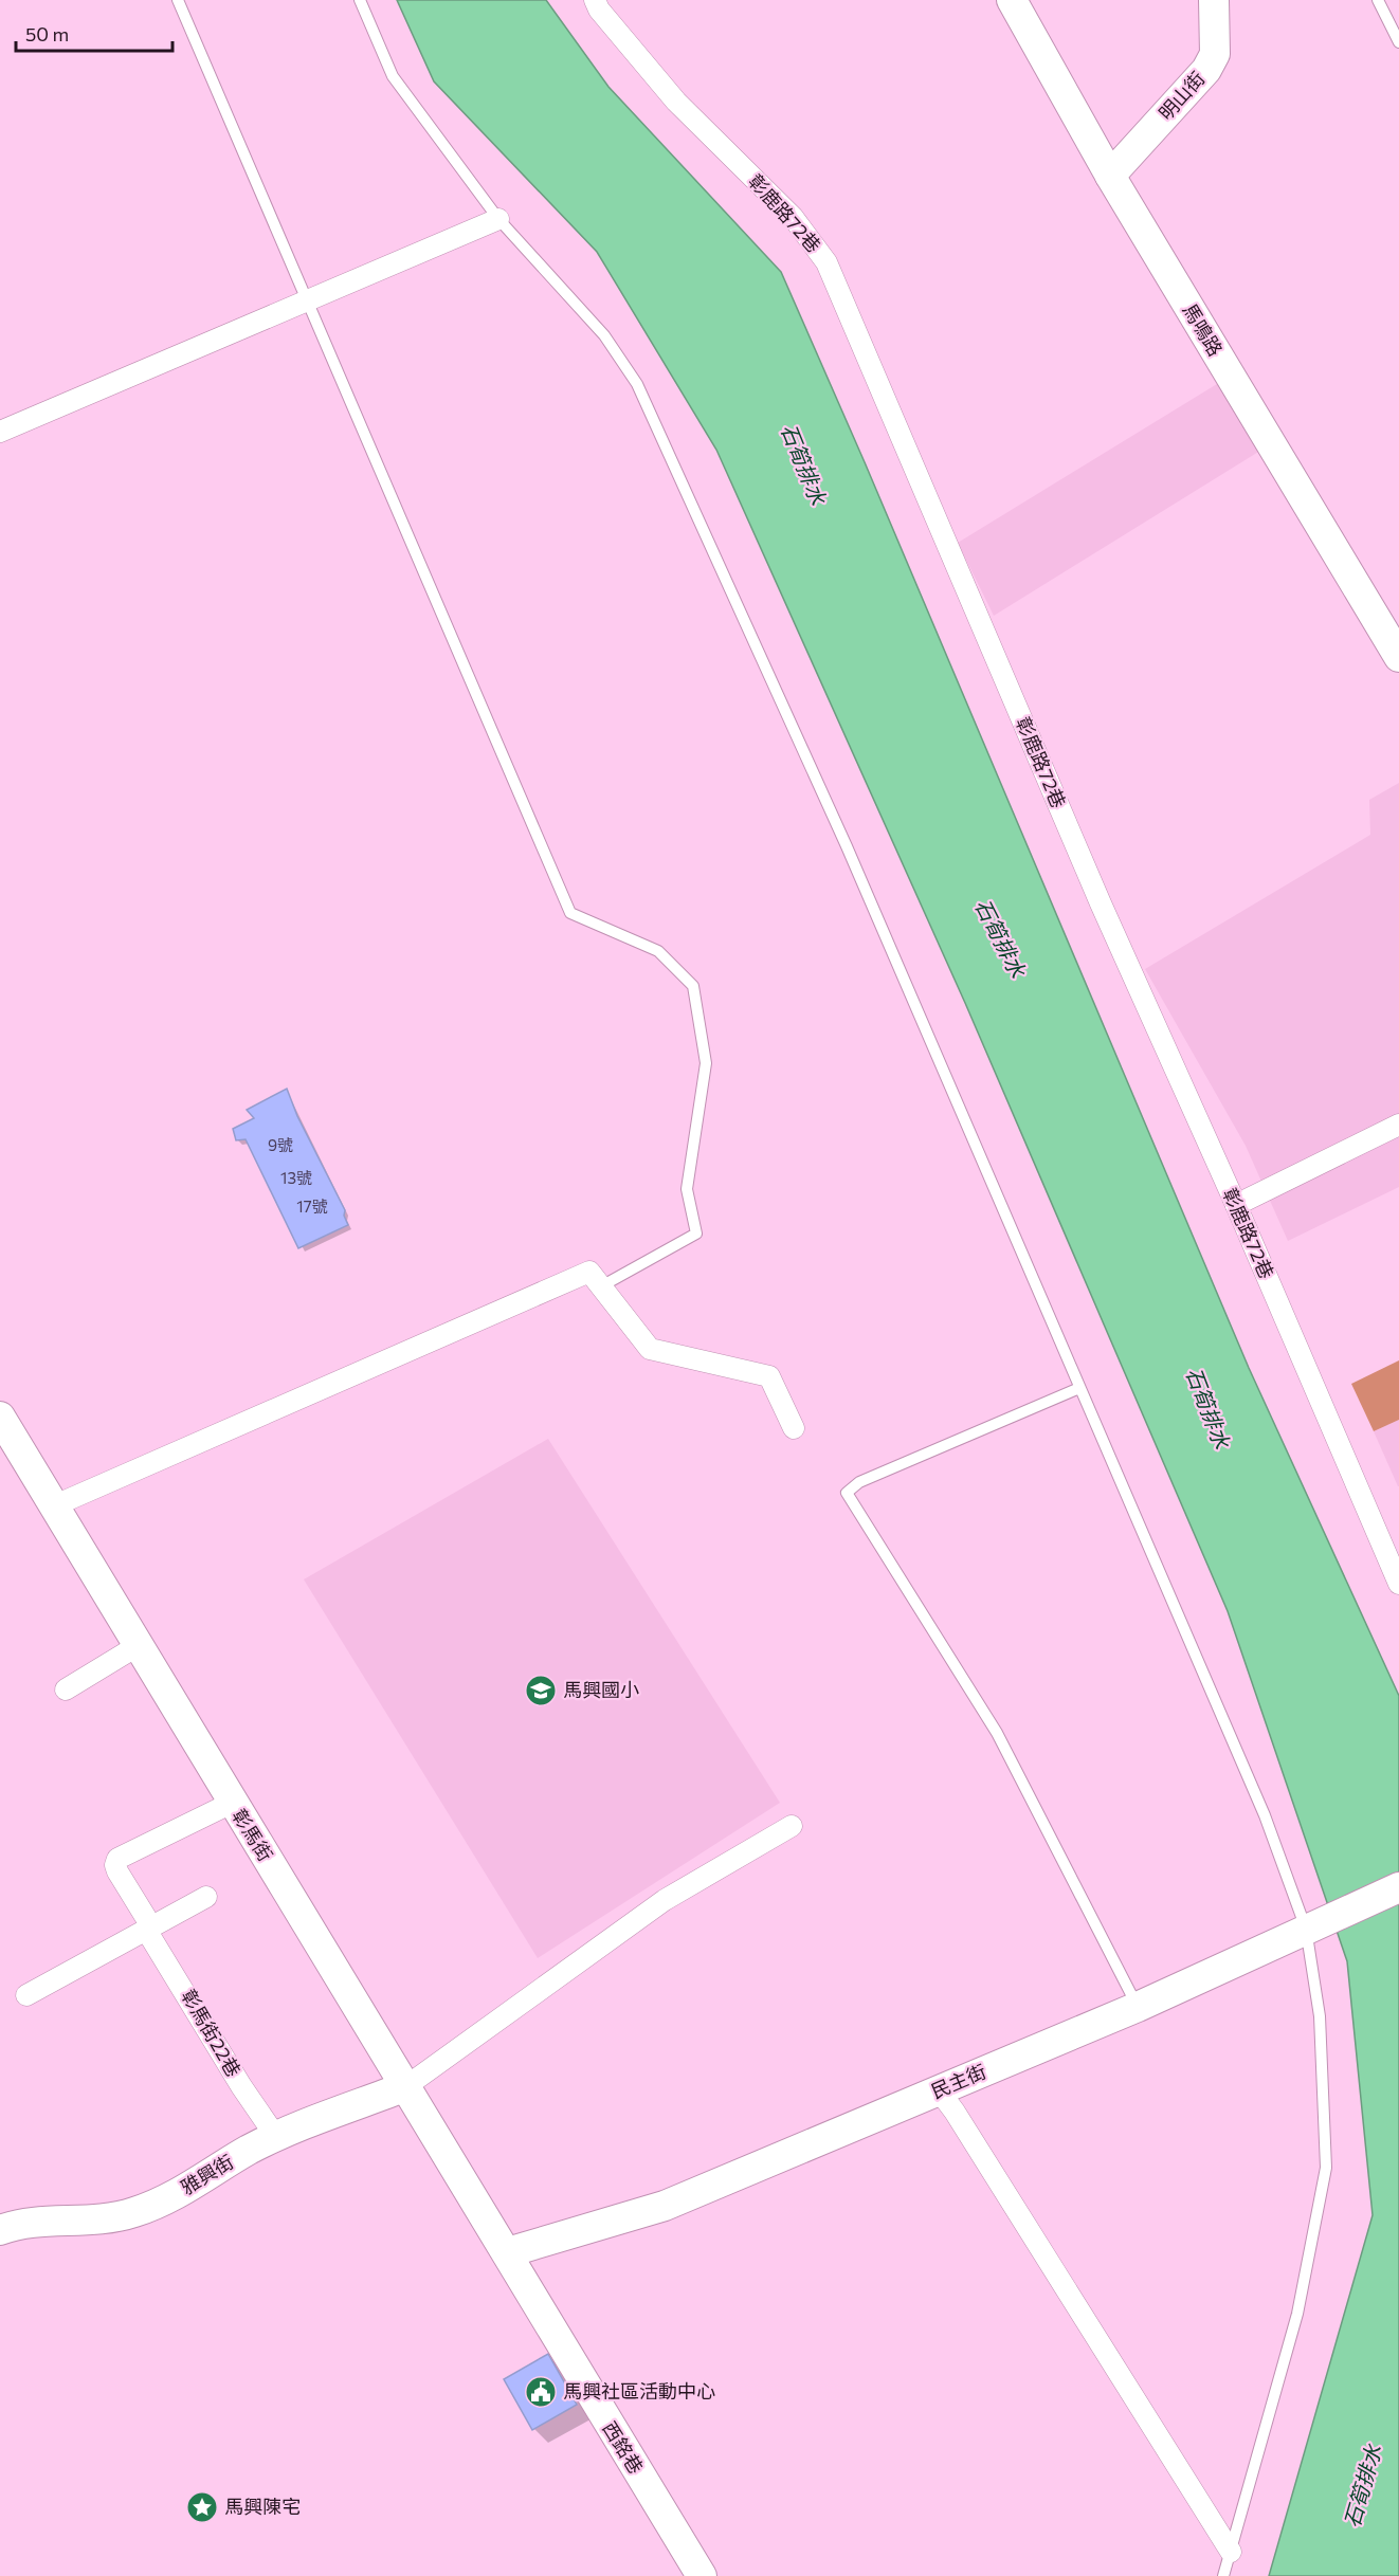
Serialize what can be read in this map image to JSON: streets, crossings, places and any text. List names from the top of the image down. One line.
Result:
{"streets":{"street":["明山街","彰鹿路72巷","馬鳴路","彰馬街","彰馬街22巷","民主街","雅興街","西銘巷"]},"crossings":[["明山街","馬鳴路"],["彰馬街","彰馬街22巷"],["彰馬街","民主街"],["彰馬街","雅興街"],["彰馬街","西銘巷"],["彰馬街22巷","雅興街"],["民主街","西銘巷"]],"water":["石筍排水"],"places":{"school or university":["馬興國小"],"public building":["馬興社區活動中心"],"place":["馬興陳宅"]},"house_numbers":["9號","13號","17號"],"scale_bar":"50 m"}
